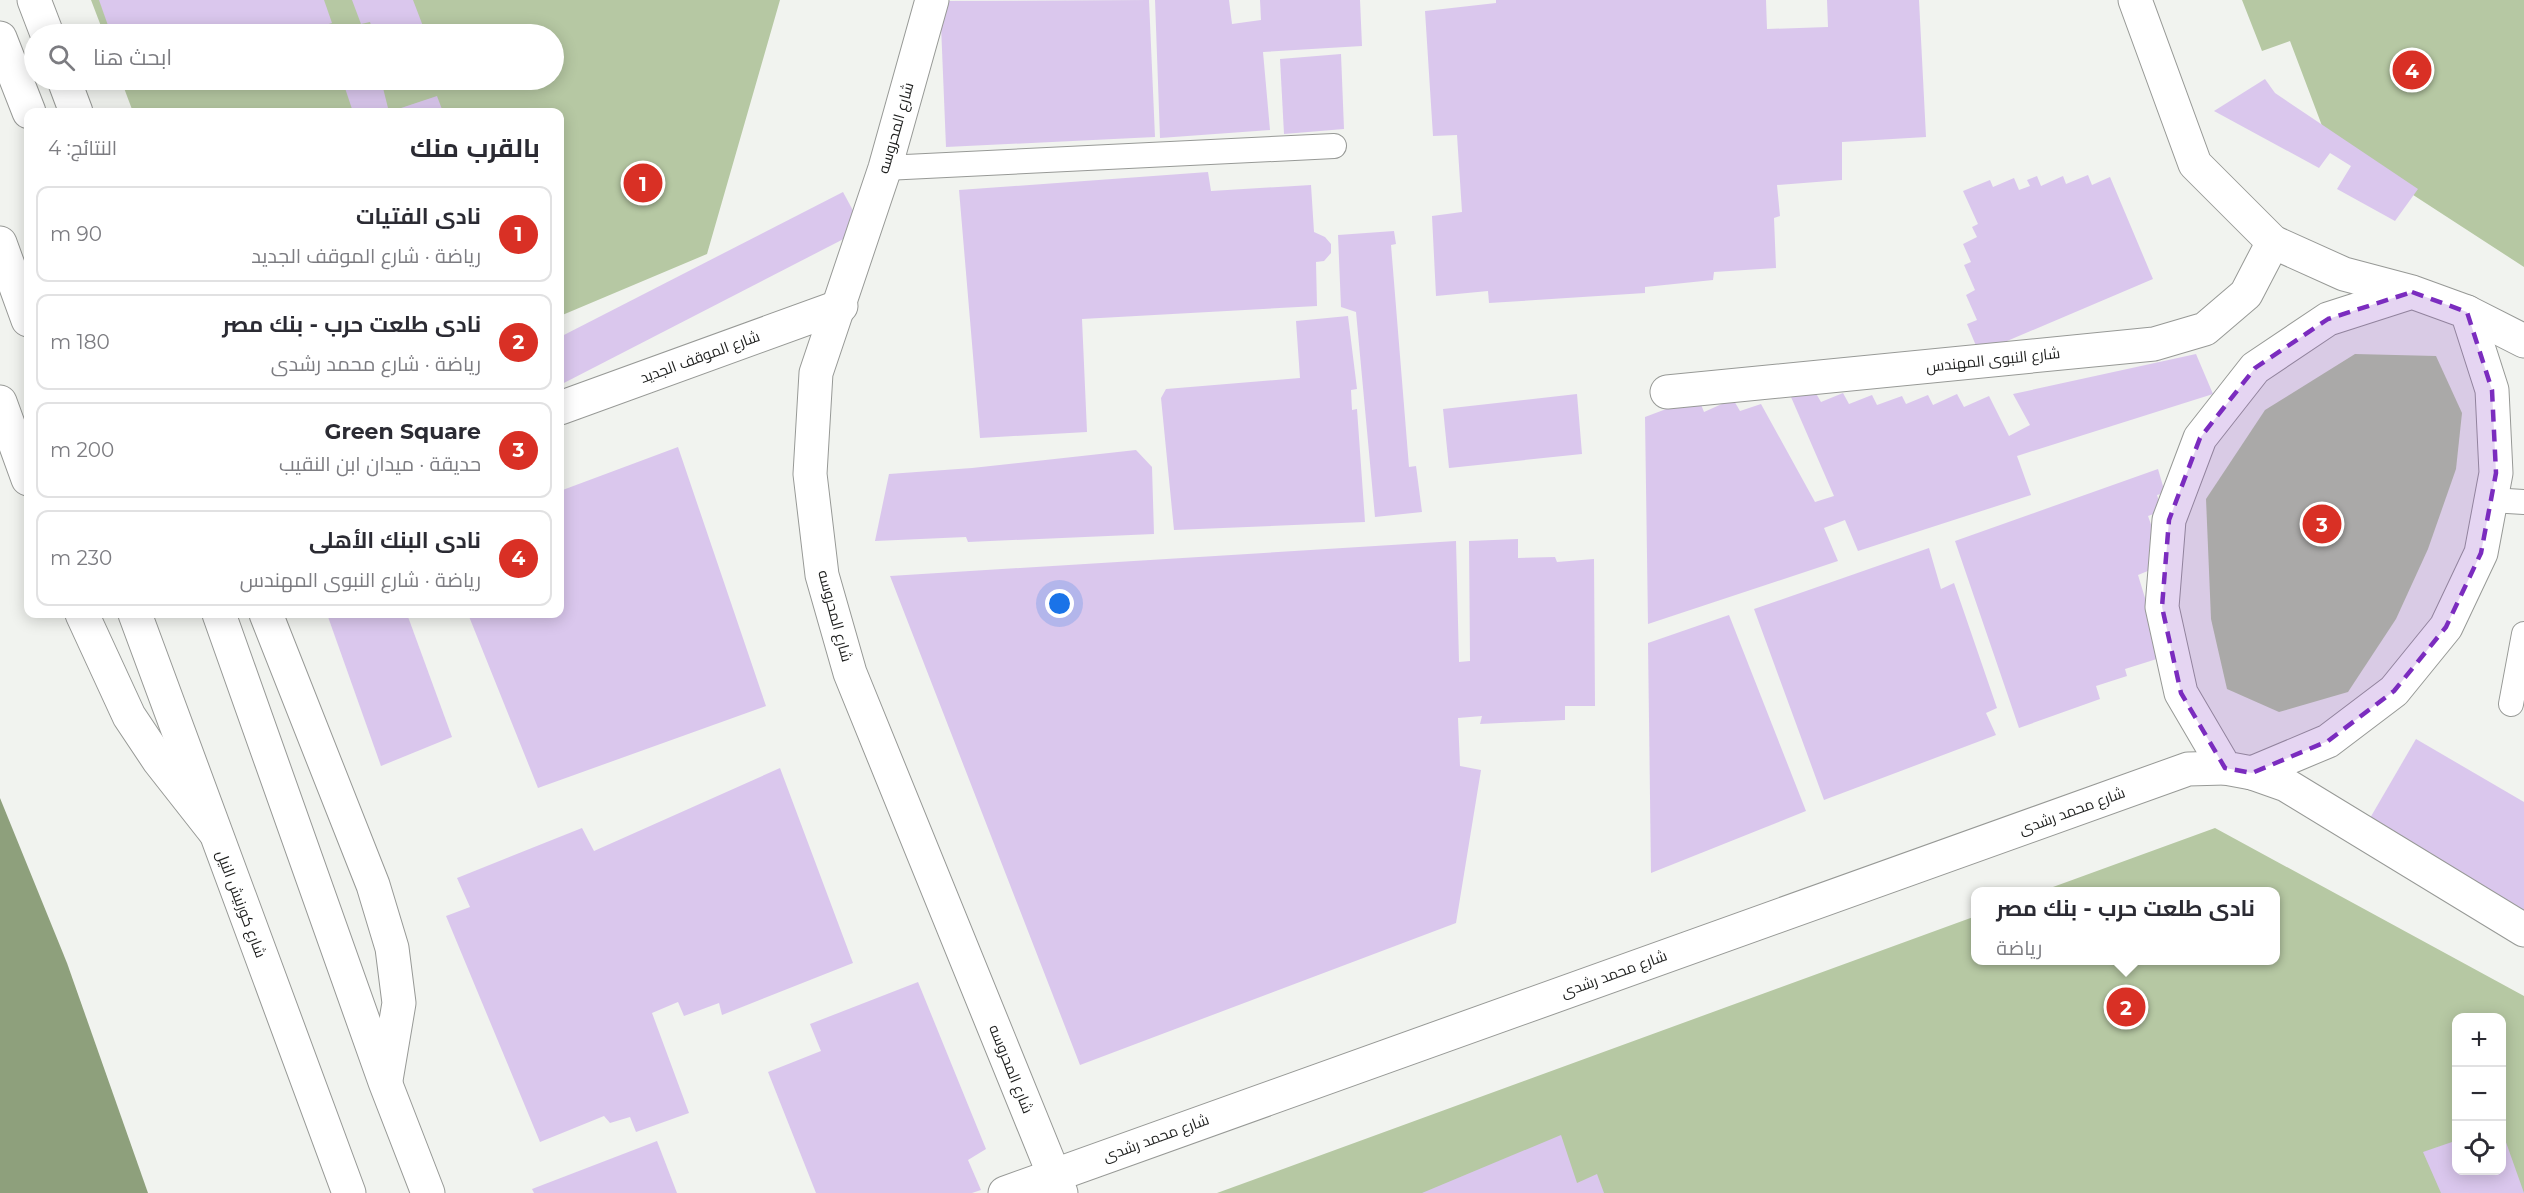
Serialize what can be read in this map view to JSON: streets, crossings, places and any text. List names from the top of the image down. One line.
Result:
{"streets":{"main road":["شارع المحروسه","شارع الموقف الجديد","شارع النبوى المهندس","شارع محمد رشدى","شارع كورنيش النيل"]},"crossings":[["شارع المحروسه","شارع الموقف الجديد"],["شارع المحروسه","شارع محمد رشدى"]],"page":{"search":"ابحث هنا","pins":["4","1","3","2"],"heading":["بالقرب منك","النتائج: 4"],"list":[{"mark":"1","name":"نادى الفتيات","note":"رياضة · شارع الموقف الجديد","value":"90 m"},{"mark":"2","name":"نادى طلعت حرب - بنك مصر","note":"رياضة · شارع محمد رشدى","value":"180 m"},{"mark":"3","name":"Green Square","note":"حديقة · ميدان ابن النقيب","value":"200 m"},{"mark":"4","name":"نادى البنك الأهلى","note":"رياضة · شارع النبوى المهندس","value":"230 m"}],"popup":["نادى طلعت حرب - بنك مصر","رياضة"],"map_buttons":["+","−"]}}
